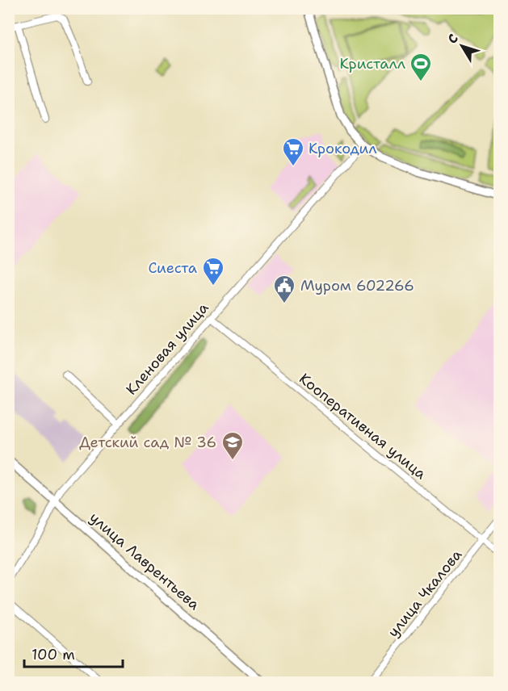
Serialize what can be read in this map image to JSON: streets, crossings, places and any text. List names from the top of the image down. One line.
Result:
{"streets":{"street":["Кленовая улица","Кооперативная улица","улица Лаврентьева","улица Чкалова"]},"crossings":[["Кленовая улица","Кооперативная улица"],["Кленовая улица","улица Лаврентьева"],["Кооперативная улица","улица Чкалова"]],"places":{"sports":["Кристалл"],"supermarket":["Крокодил","Сиеста"],"public building":["Муром 602266"],"school or university":["Детский сад № 36"]},"scale_bar":"100 m","north":"top left"}
